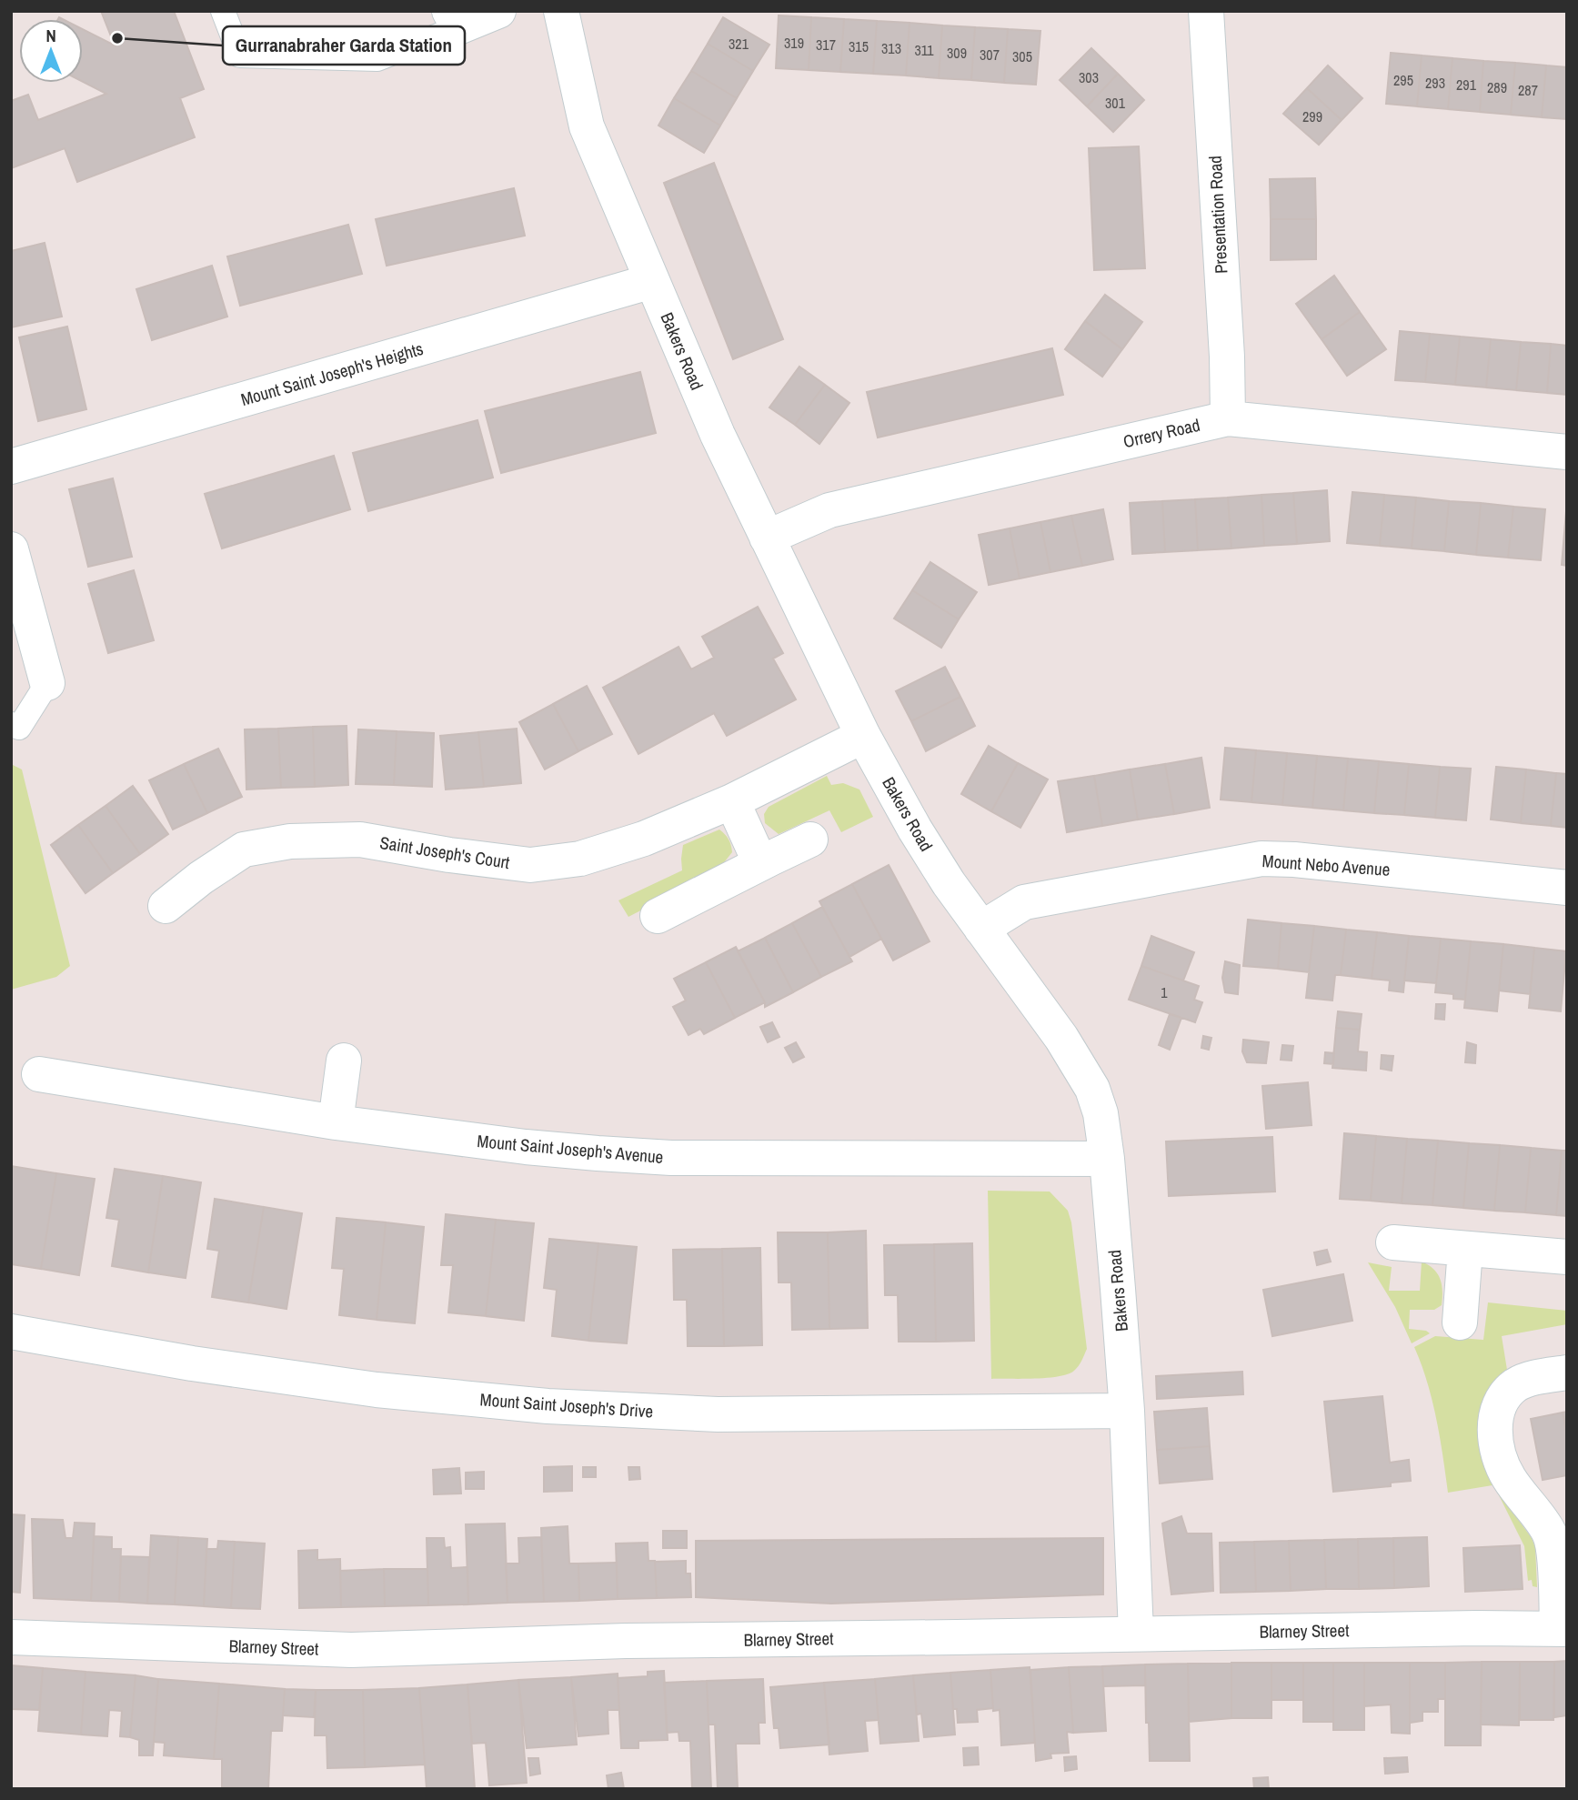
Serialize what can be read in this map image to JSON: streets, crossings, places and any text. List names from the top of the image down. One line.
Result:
{"streets":{"street":["Presentation Road","Bakers Road","Mount Saint Joseph's Heights","Orrery Road","Saint Joseph's Court","Mount Nebo Avenue","Mount Saint Joseph's Avenue","Mount Saint Joseph's Drive","Blarney Street"]},"crossings":[["Presentation Road","Orrery Road"],["Bakers Road","Mount Saint Joseph's Heights"],["Bakers Road","Orrery Road"],["Bakers Road","Saint Joseph's Court"],["Bakers Road","Mount Nebo Avenue"],["Bakers Road","Mount Saint Joseph's Avenue"],["Bakers Road","Mount Saint Joseph's Drive"],["Bakers Road","Blarney Street"]],"places":["Gurranabraher Garda Station"],"house_numbers":["319","321","317","315","313","311","309","307","305","303","295","293","291","289","287","301","299","1"],"north":"top"}
